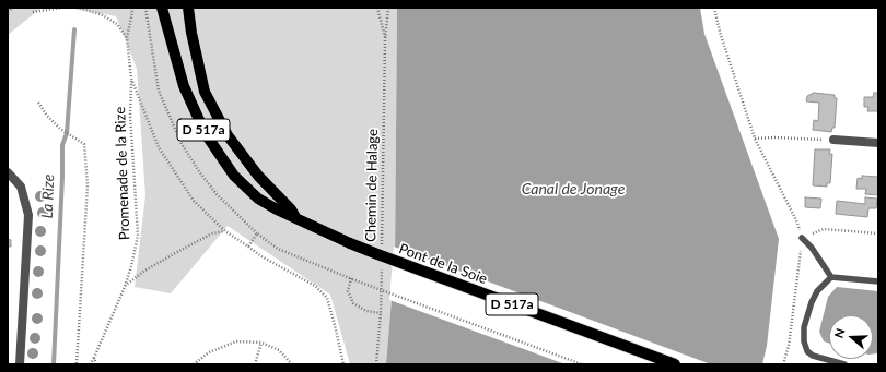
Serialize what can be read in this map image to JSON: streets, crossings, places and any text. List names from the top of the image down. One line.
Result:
{"streets":{"main road":["D 517a","Pont de la Soie"],"path":["Promenade de la Rize","Chemin de Halage"]},"crossings":[["D 517a","Pont de la Soie"]],"water":["Canal de Jonage","La Rize"],"north":"left"}
